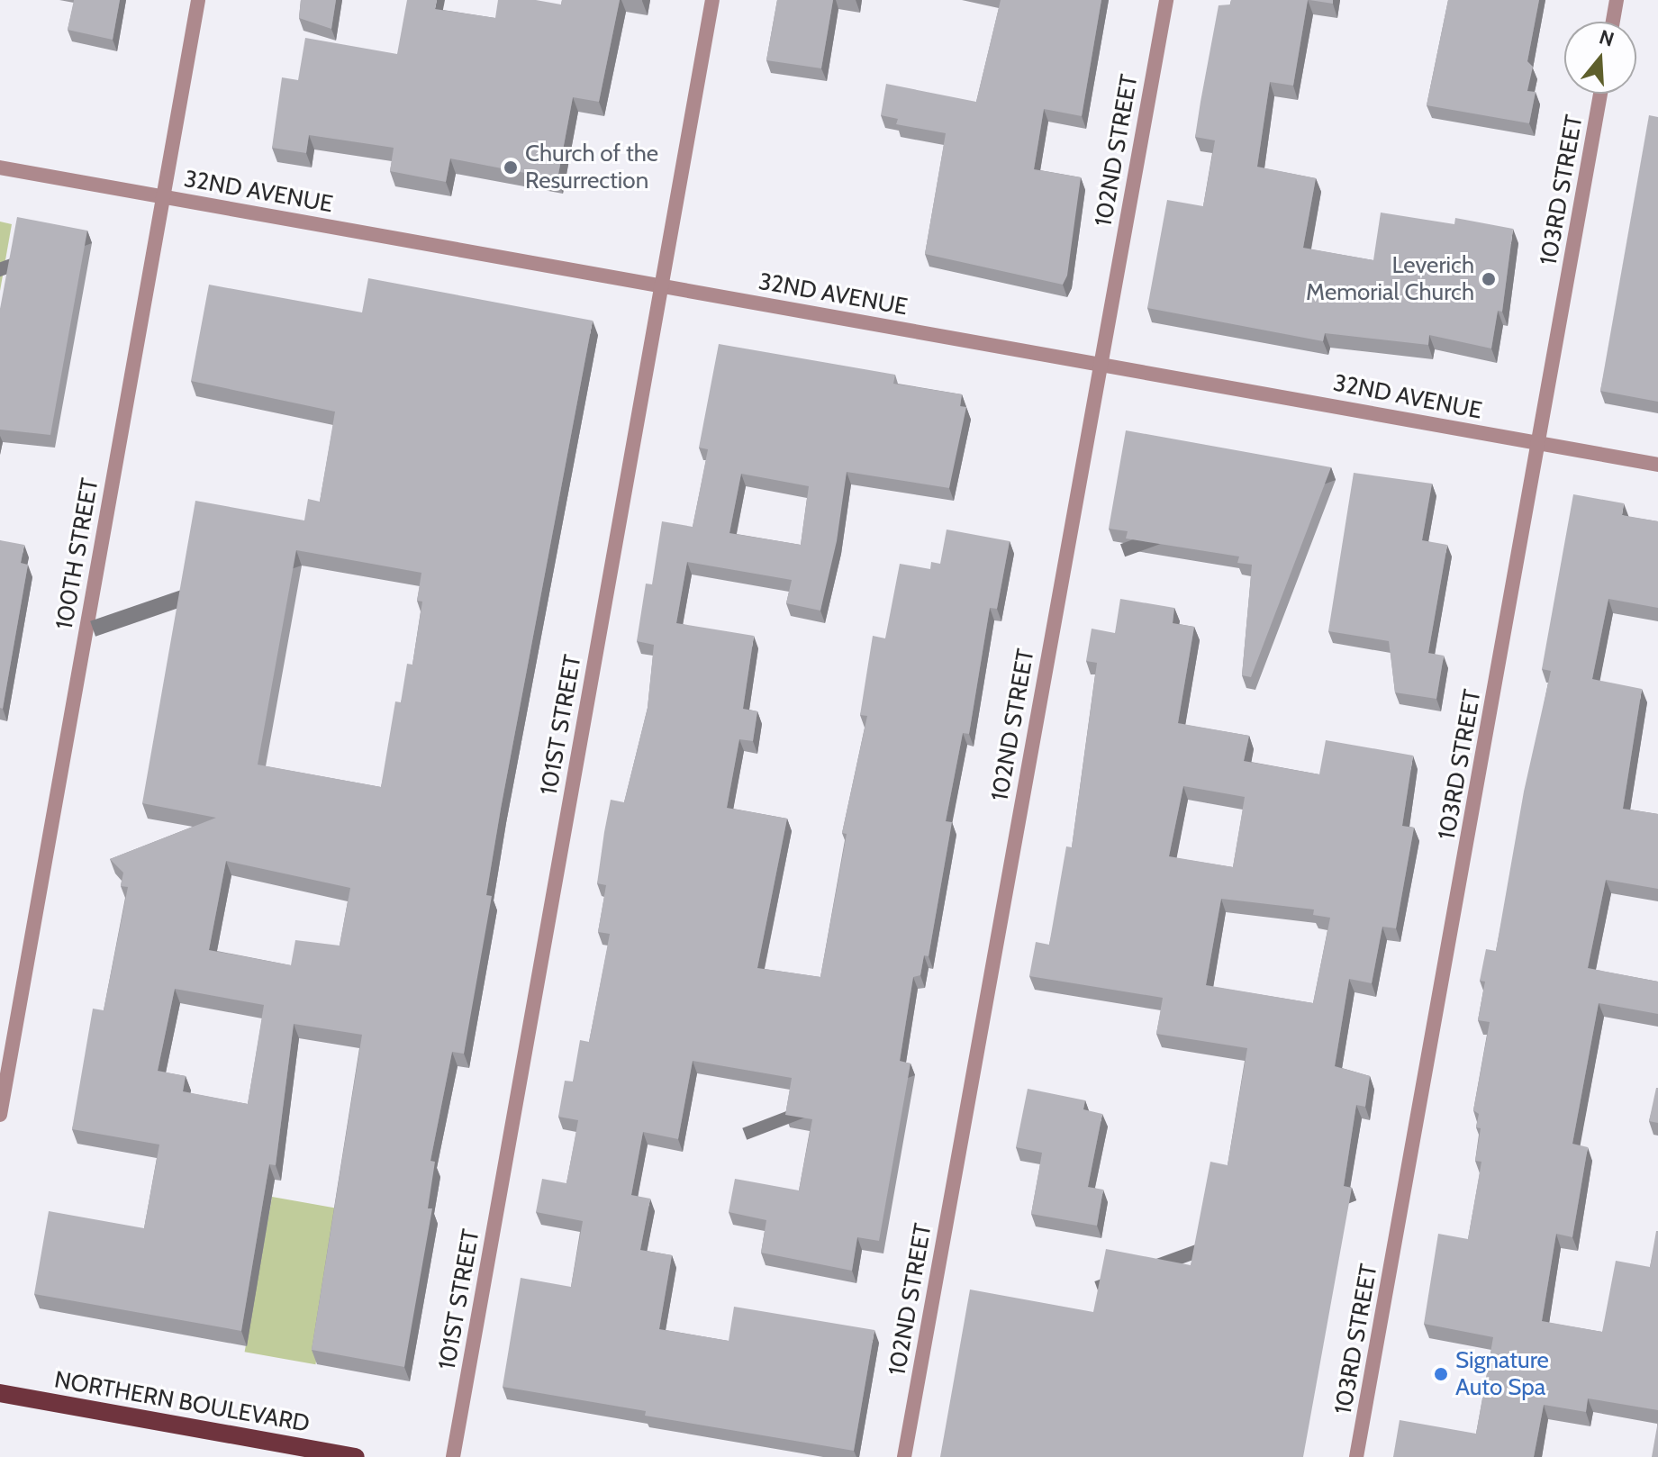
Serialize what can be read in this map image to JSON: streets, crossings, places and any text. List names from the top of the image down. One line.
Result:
{"streets":{"main road":["NORTHERN BOULEVARD"],"street":["102ND STREET","103RD STREET","32ND AVENUE","100TH STREET","101ST STREET"]},"crossings":[["102ND STREET","32ND AVENUE"],["103RD STREET","32ND AVENUE"],["32ND AVENUE","100TH STREET"],["32ND AVENUE","101ST STREET"]],"places":["Church of the Resurrection","Leverich Memorial Church","Signature Auto Spa"],"north":"top"}
